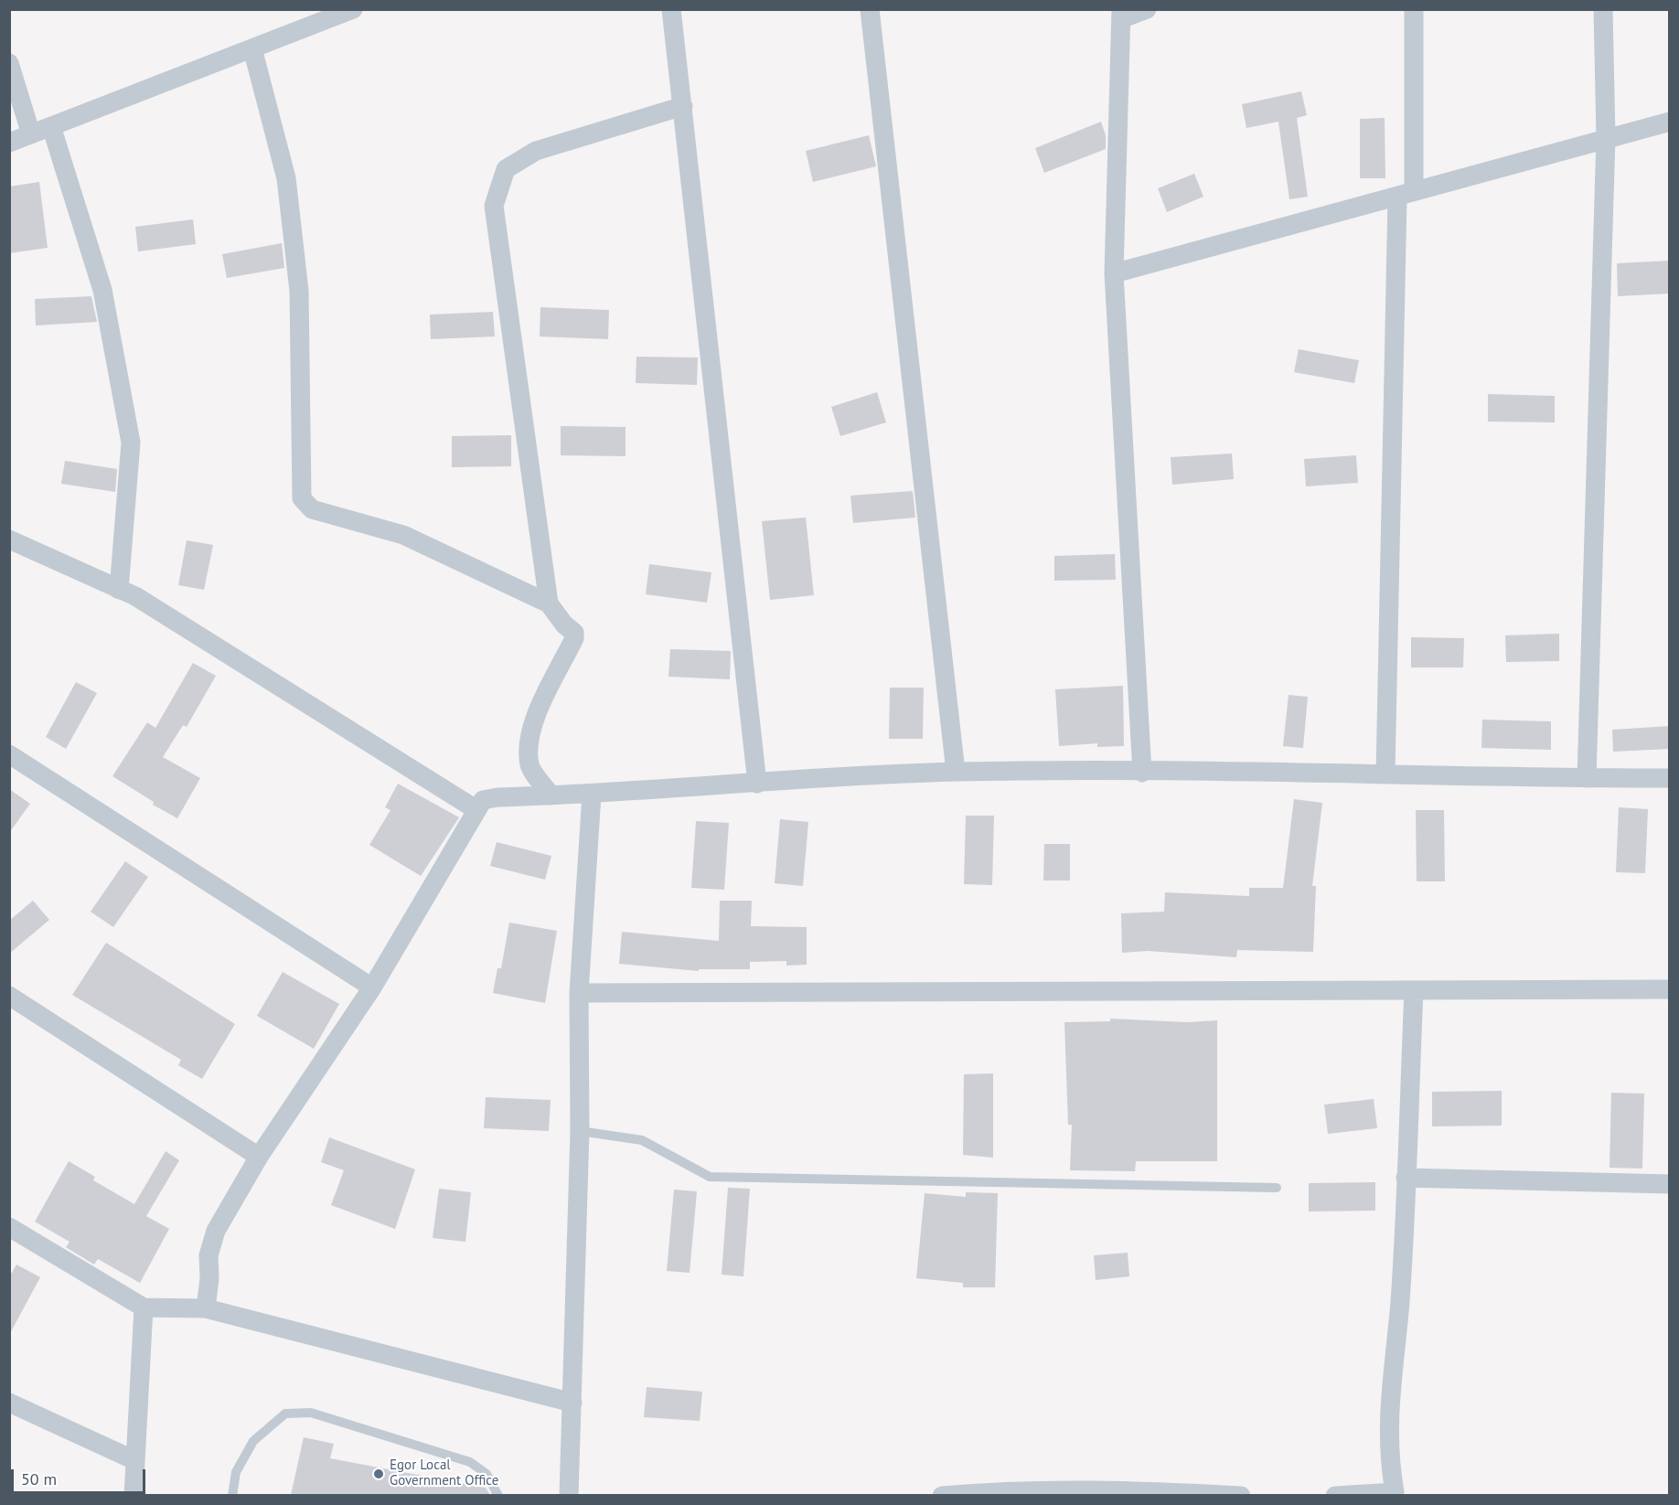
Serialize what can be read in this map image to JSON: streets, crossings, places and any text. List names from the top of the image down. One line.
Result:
{"places":["Egor Local Government Office"],"scale_bar":"50 m"}
